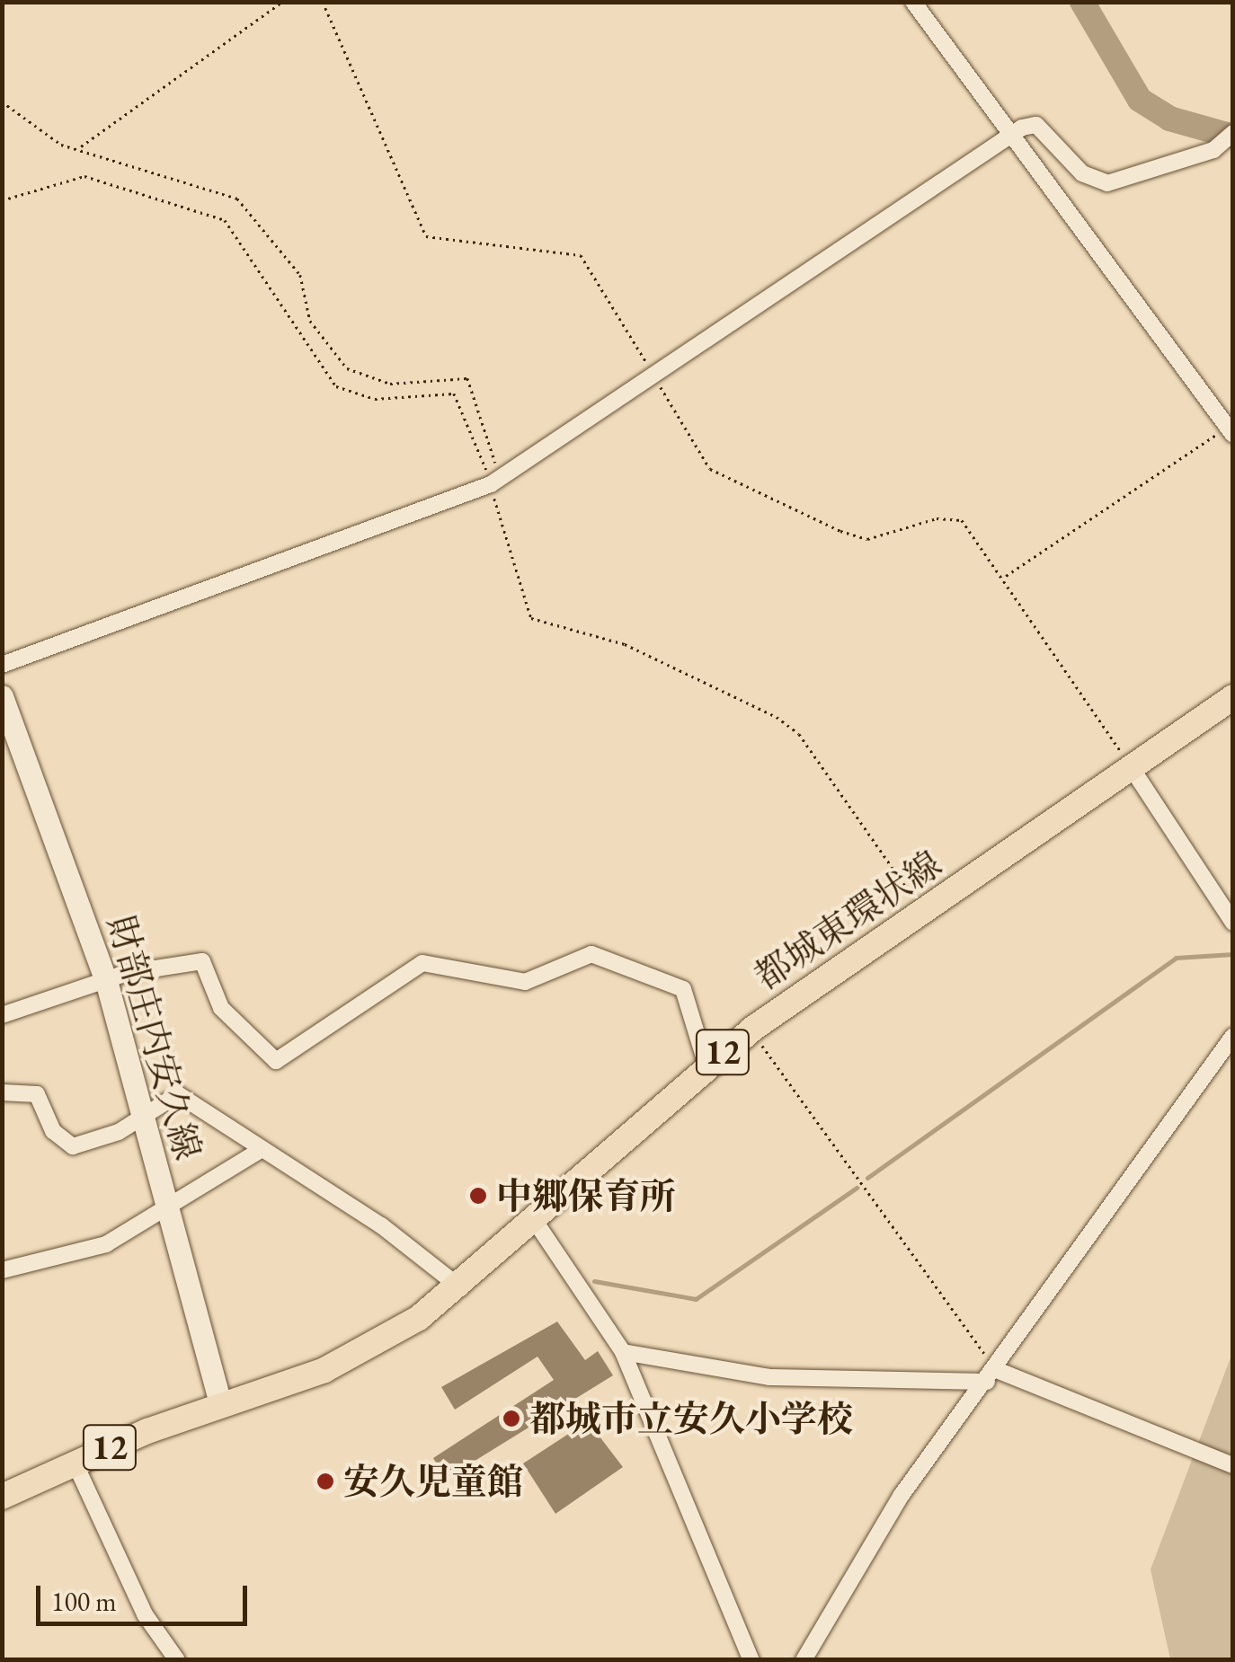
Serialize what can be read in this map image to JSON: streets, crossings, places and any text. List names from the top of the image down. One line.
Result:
{"streets":{"main road":["都城東環状線","財部庄内安久線","12"]},"crossings":[["都城東環状線","財部庄内安久線"]],"places":["中郷保育所","都城市立安久小学校","安久児童館"],"scale_bar":"100 m"}
